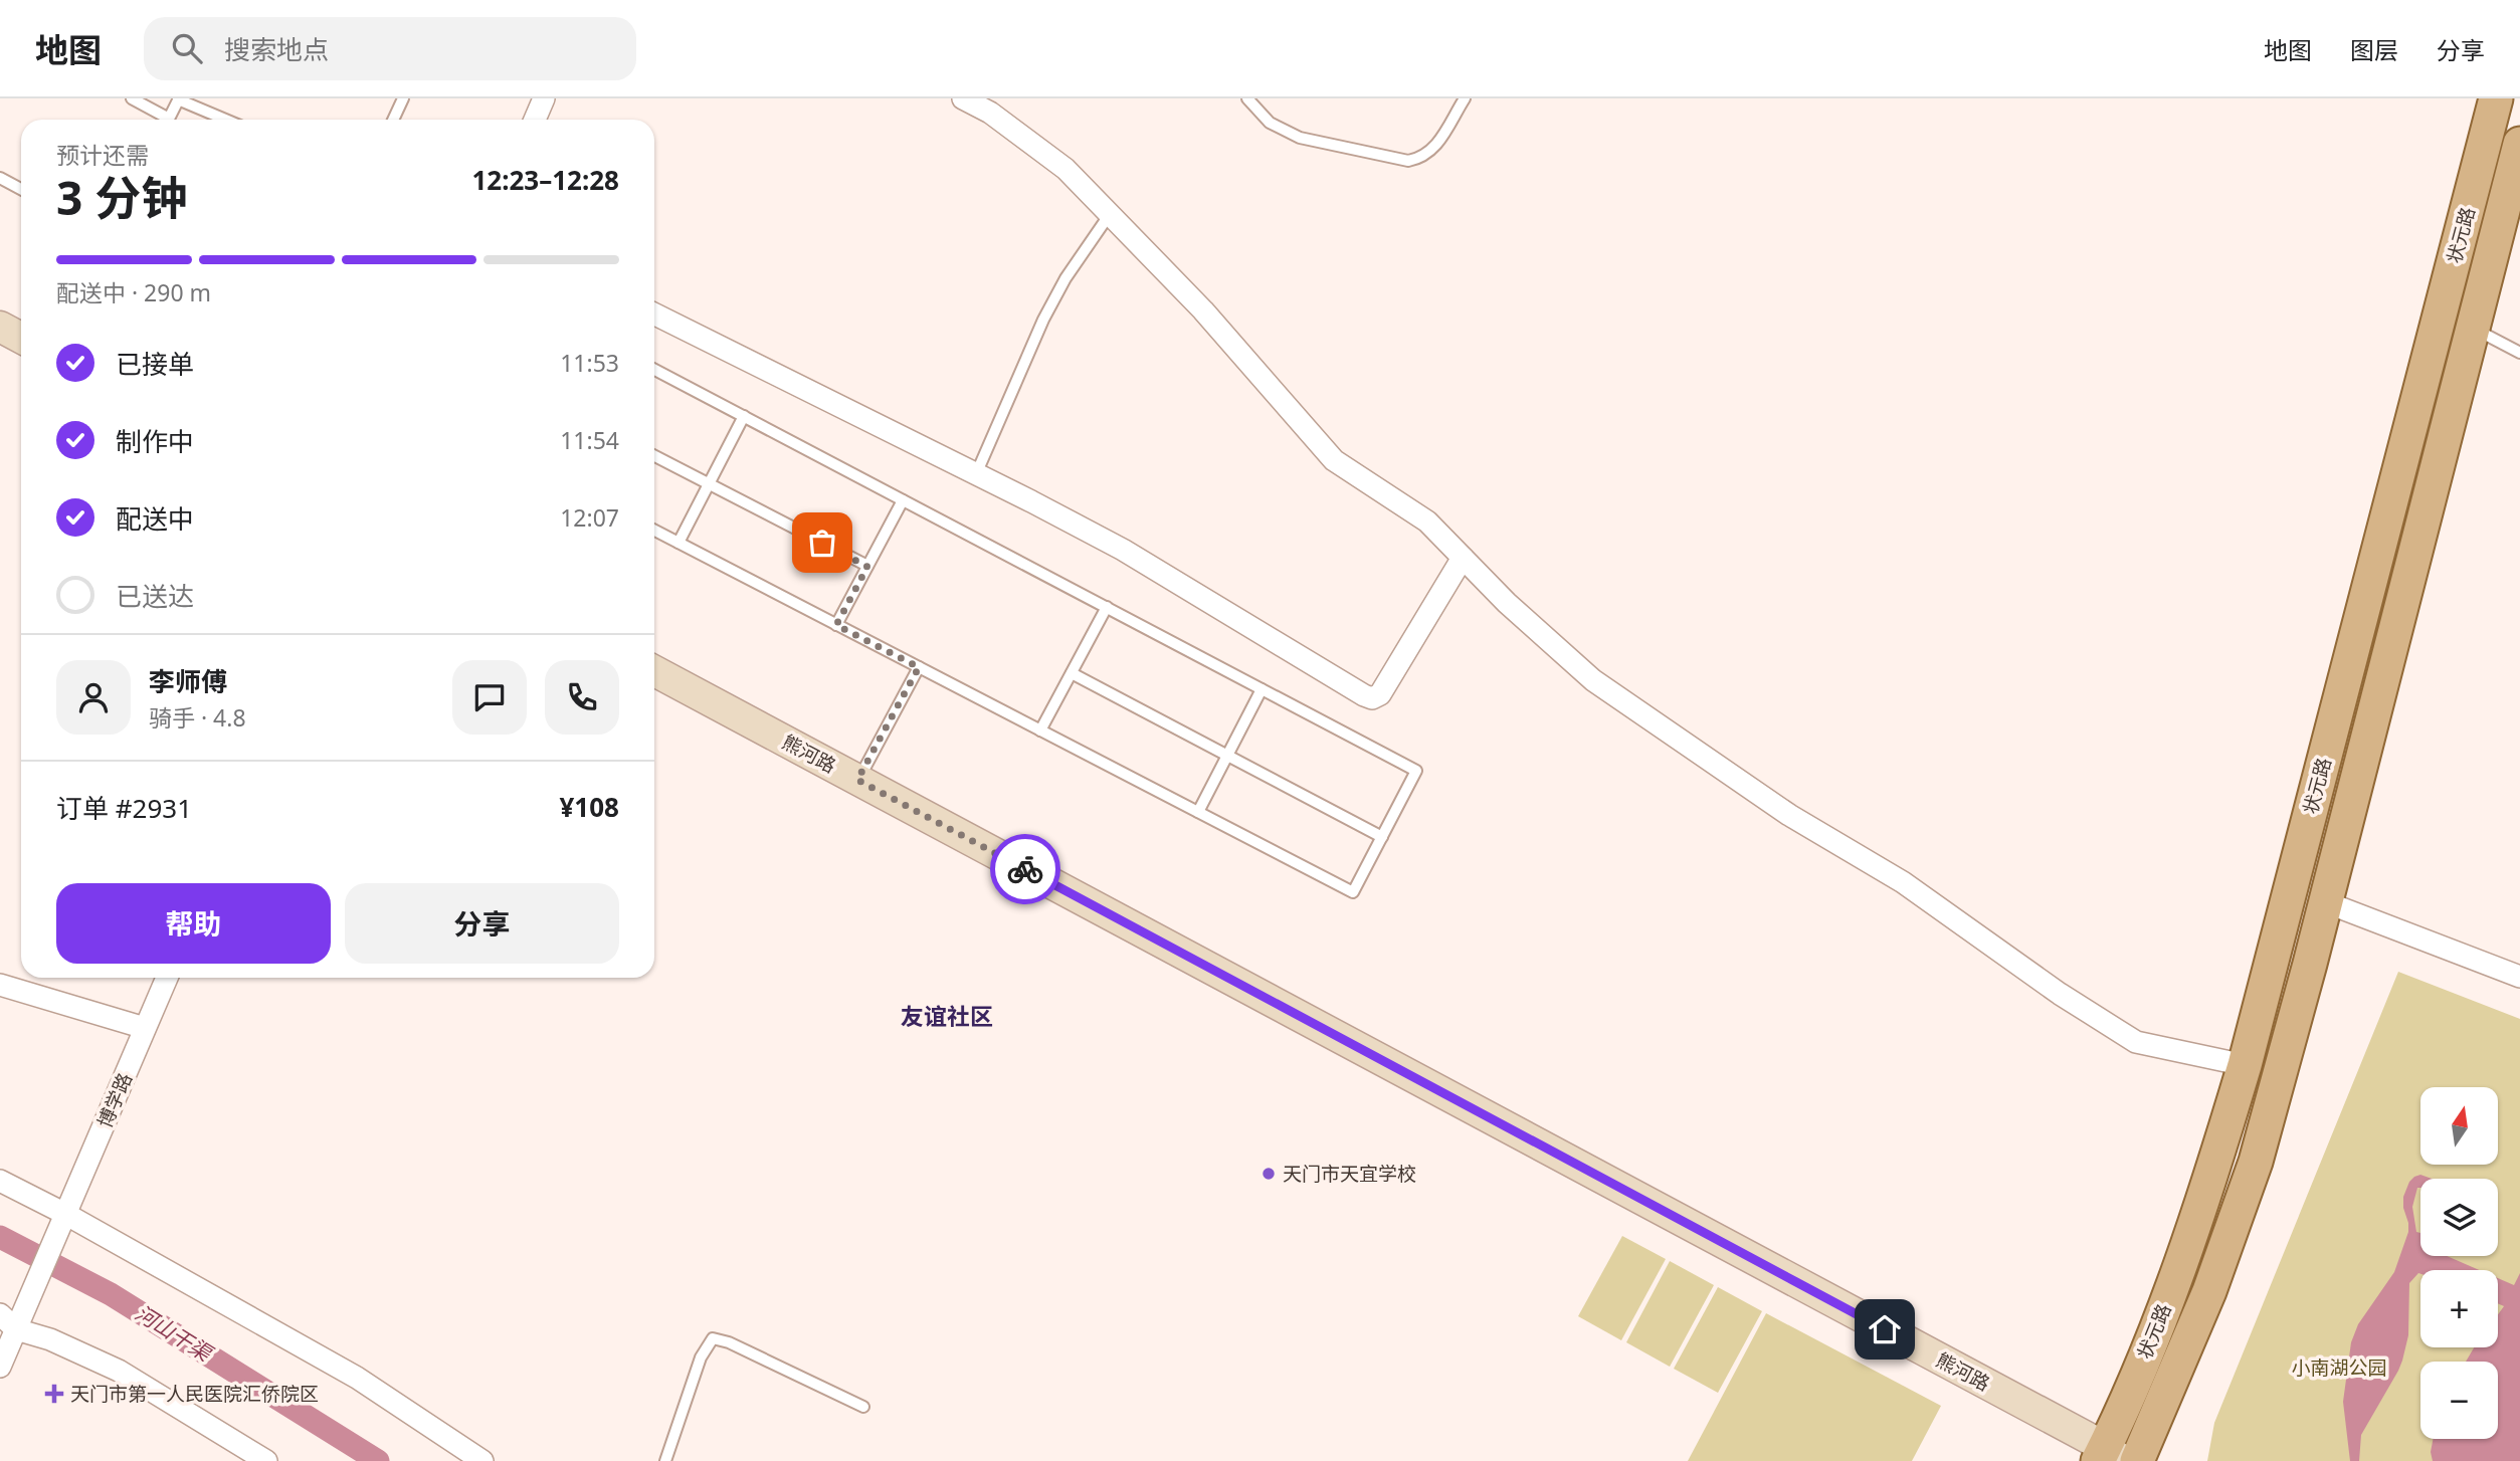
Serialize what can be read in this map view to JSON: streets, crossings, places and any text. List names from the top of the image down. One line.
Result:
{"streets":{"main road":["状元路"],"street":["熊河路","博学路"]},"crossings":[["状元路","熊河路"]],"districts":["友谊社区"],"water":["河山干渠"],"parks":["小南湖公园"],"places":{"other":["天门市天宜学校"],"health":["天门市第一人民医院汇侨院区"]},"north":"top","page":{"header":"地图","search":"搜索地点","nav":["地图","图层","分享"],"heading":["3 分钟","预计还需","12:23–12:28"],"panel":["李师傅","骑手 · 4.8","订单 #2931","¥108"],"bar":"配送中 · 290 m","list":[["已接单","11:53"],["制作中","11:54"],["配送中","12:07"],"已送达"],"buttons":["帮助","分享"],"map_buttons":["+","−"]}}
